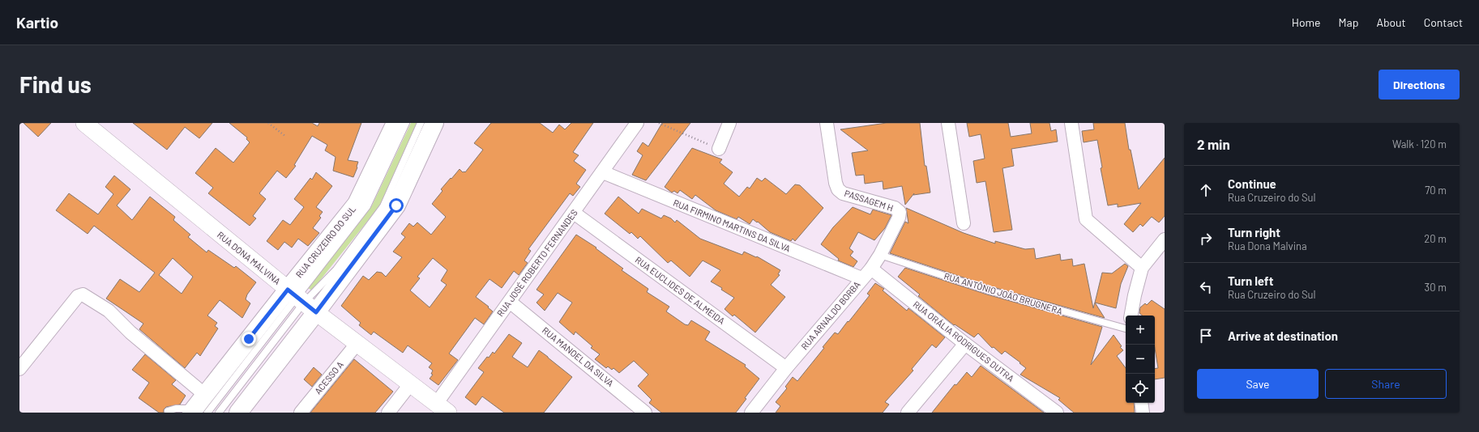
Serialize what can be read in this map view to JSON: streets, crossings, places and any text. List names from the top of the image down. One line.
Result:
{"streets":{"main road":["RUA CRUZEIRO DO SUL"],"street":["PASSAGEM H","RUA FIRMINO MARTINS DA SILVA","RUA DONA MALVINA","RUA JOSÉ ROBERTO FERNANDES","RUA EUCLIDES DE ALMEIDA","RUA ARNALDO BORBA","RUA ORÁLIA RODRIGUES DUTRA","RUA MANOEL DA SILVA","ACESSO A"],"lane":["RUA ANTÔNIO JOÃO BRUGNERA"]},"crossings":[["PASSAGEM H","RUA ARNALDO BORBA"],["RUA FIRMINO MARTINS DA SILVA","RUA JOSÉ ROBERTO FERNANDES"],["RUA FIRMINO MARTINS DA SILVA","RUA ARNALDO BORBA"],["RUA CRUZEIRO DO SUL","RUA DONA MALVINA"],["RUA DONA MALVINA","RUA JOSÉ ROBERTO FERNANDES"],["RUA DONA MALVINA","ACESSO A"],["RUA JOSÉ ROBERTO FERNANDES","RUA EUCLIDES DE ALMEIDA"],["RUA JOSÉ ROBERTO FERNANDES","RUA MANOEL DA SILVA"],["RUA EUCLIDES DE ALMEIDA","RUA ARNALDO BORBA"],["RUA ANTÔNIO JOÃO BRUGNERA","RUA ARNALDO BORBA"],["RUA ARNALDO BORBA","RUA ORÁLIA RODRIGUES DUTRA"]],"page":{"header":"Kartio","nav":["Home","Map","About","Contact"],"buttons":["Directions",["Save","Share"]],"title":"Find us","heading":["2 min","Walk · 120 m"],"list":[["Continue","Rua Cruzeiro do Sul","70 m"],["Turn right","Rua Dona Malvina","20 m"],["Turn left","Rua Cruzeiro do Sul","30 m"],"Arrive at destination"],"map_buttons":["+","−"]}}
